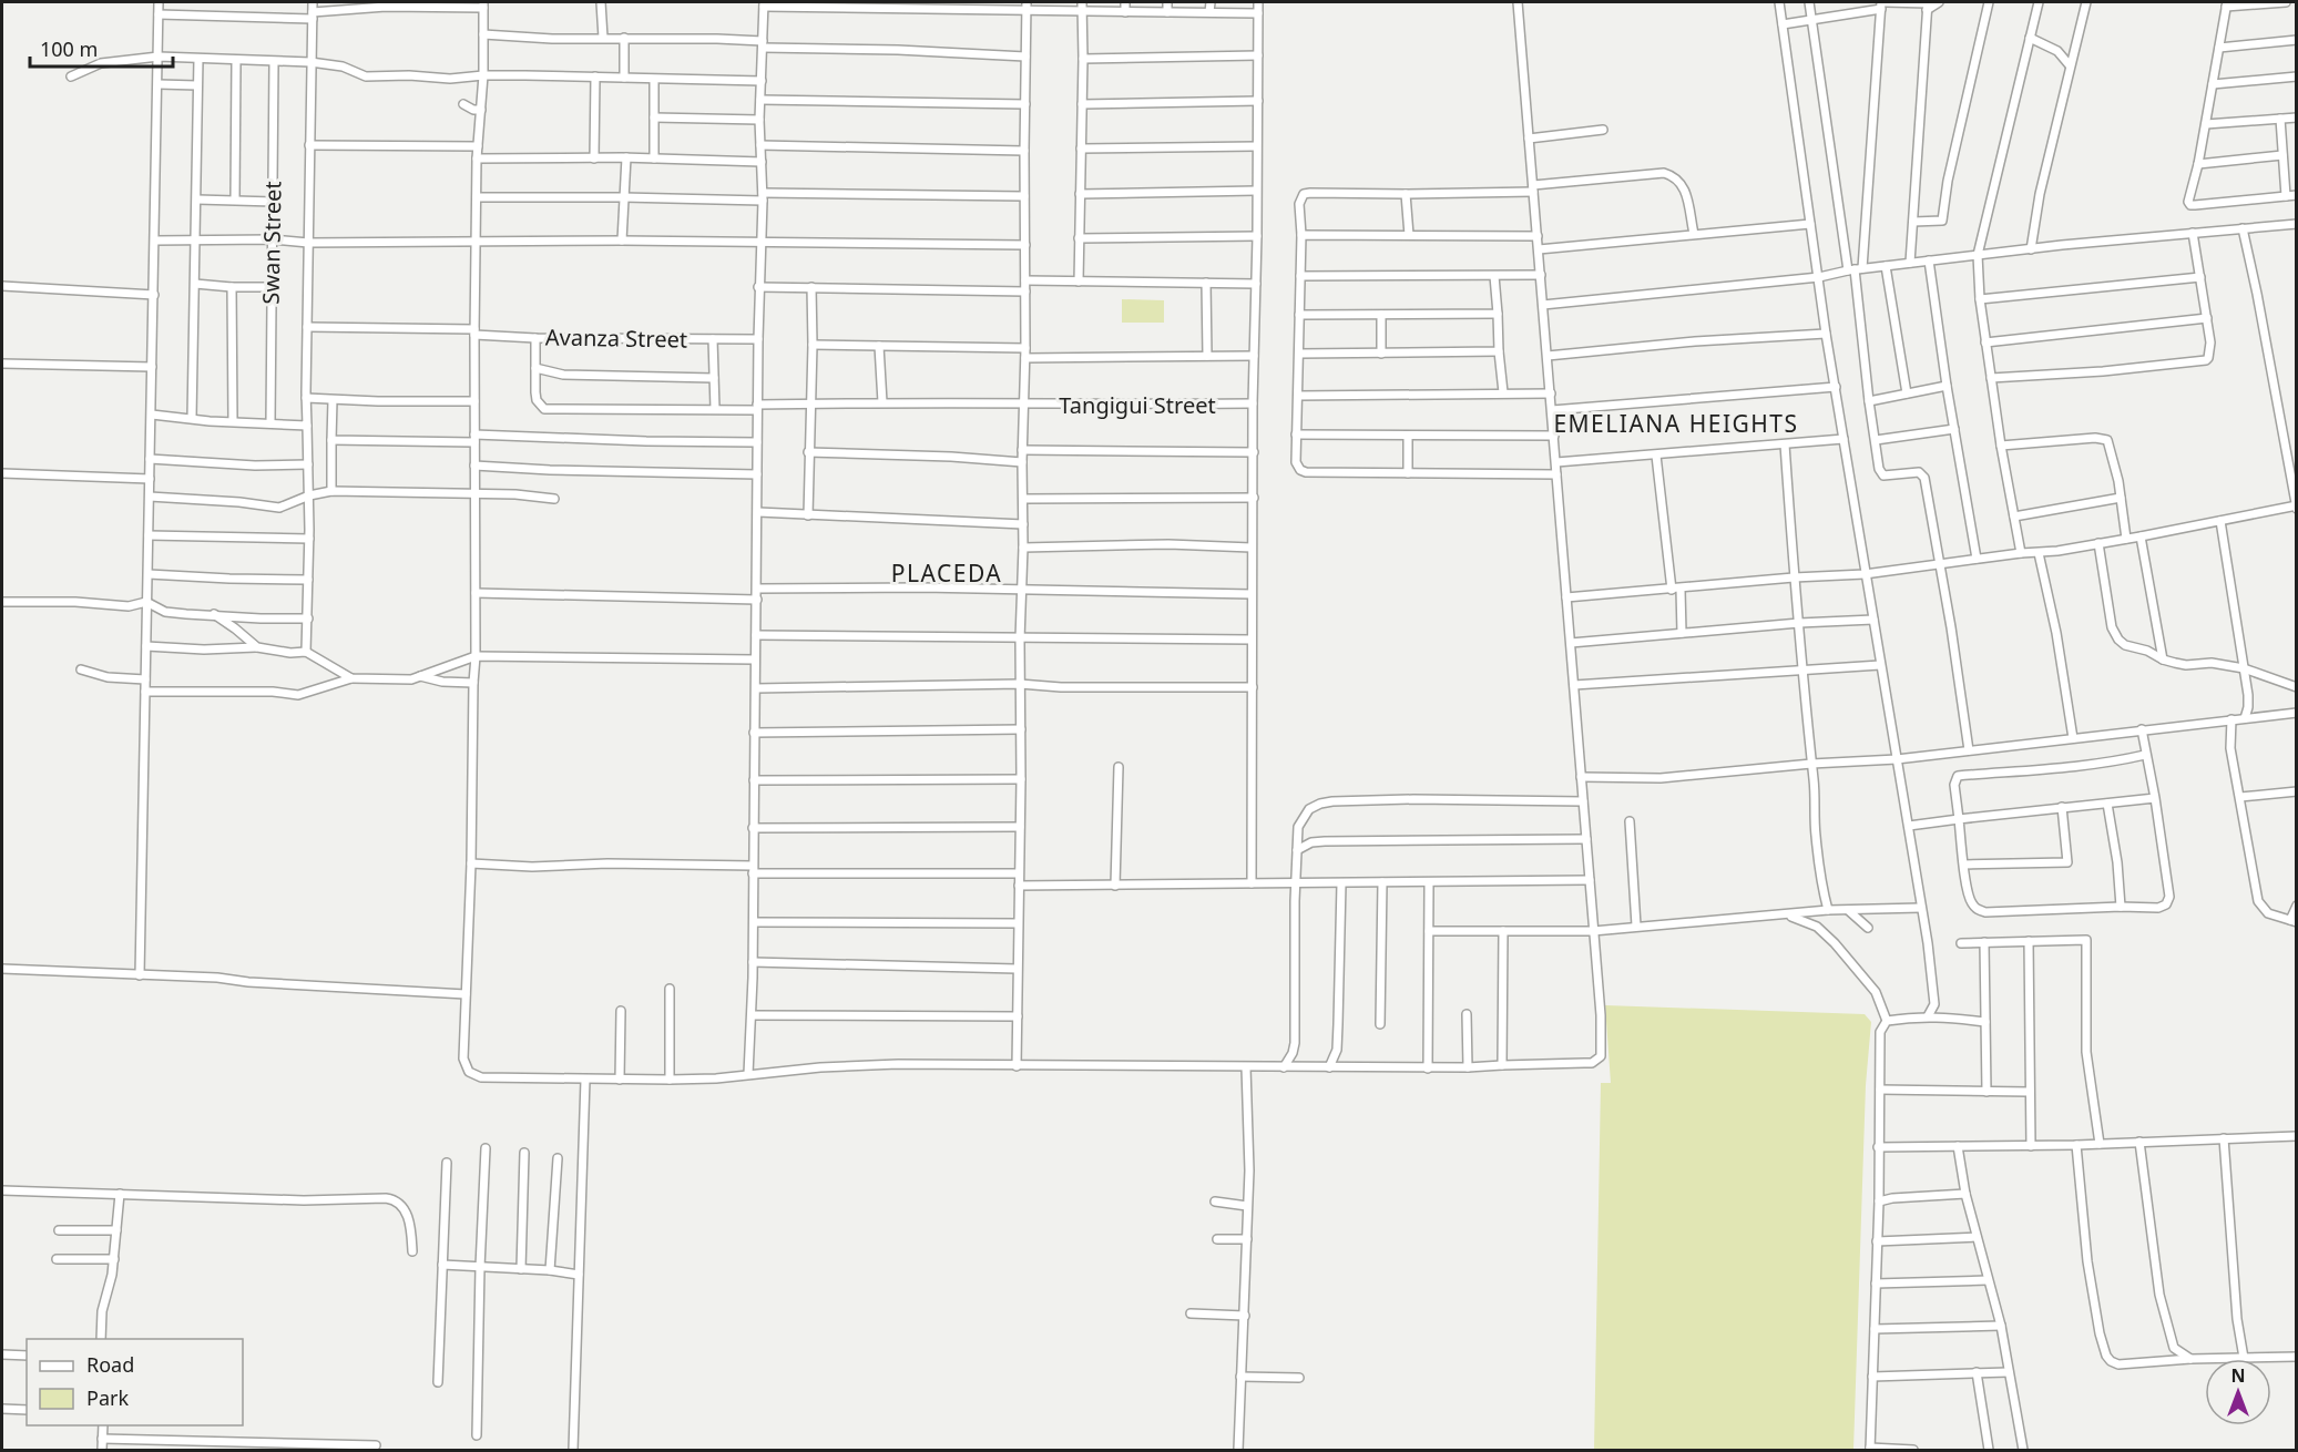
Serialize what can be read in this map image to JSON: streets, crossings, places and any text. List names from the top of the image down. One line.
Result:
{"streets":{"street":["Swan Street","Avanza Street","Tangigui Street"]},"crossings":[["Avanza Street","Tangigui Street"]],"districts":["EMELIANA HEIGHTS","PLACEDA"],"legend":["Road","Park"],"scale_bar":"100 m","north":"top"}
